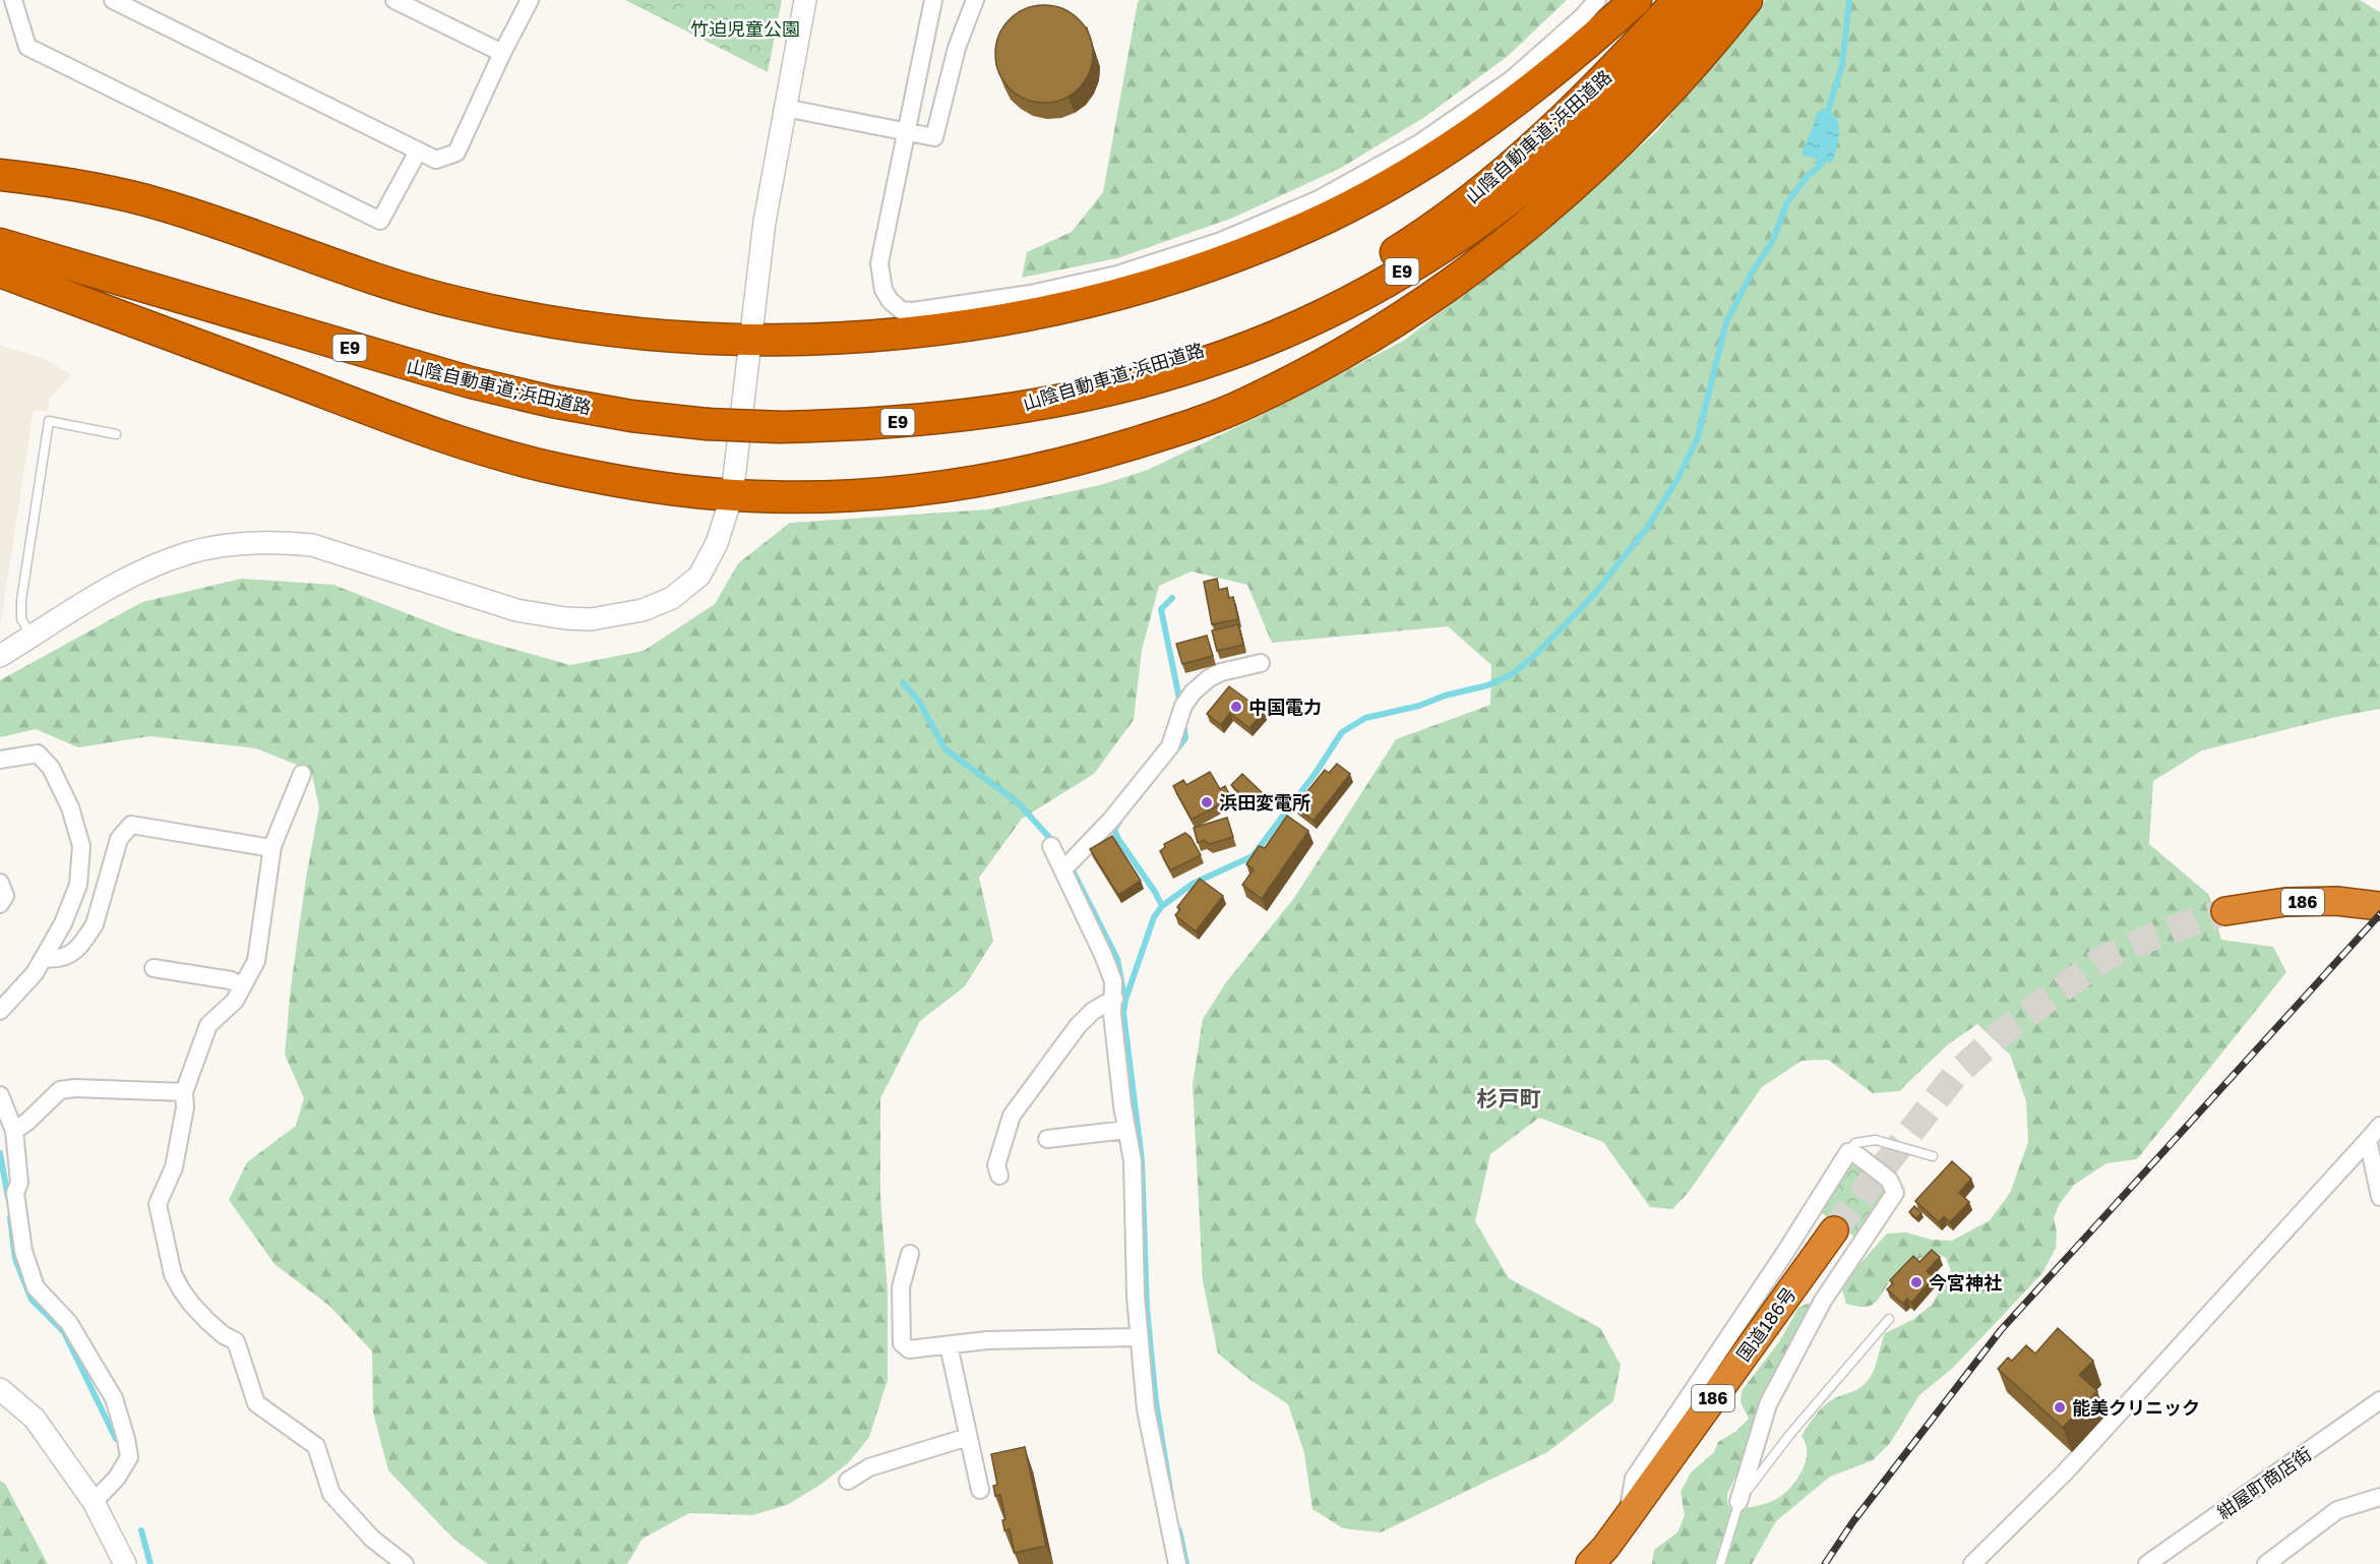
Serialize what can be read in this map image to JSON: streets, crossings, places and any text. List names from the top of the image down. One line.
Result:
{"streets":{"highway":["山陰自動車道;浜田道路","E9","186","国道186号"],"street":["紺屋町商店街"]},"districts":["杉戸町"],"parks":["竹迫児童公園"],"places":["中国電力","浜田変電所","今宮神社","能美クリニック"]}
